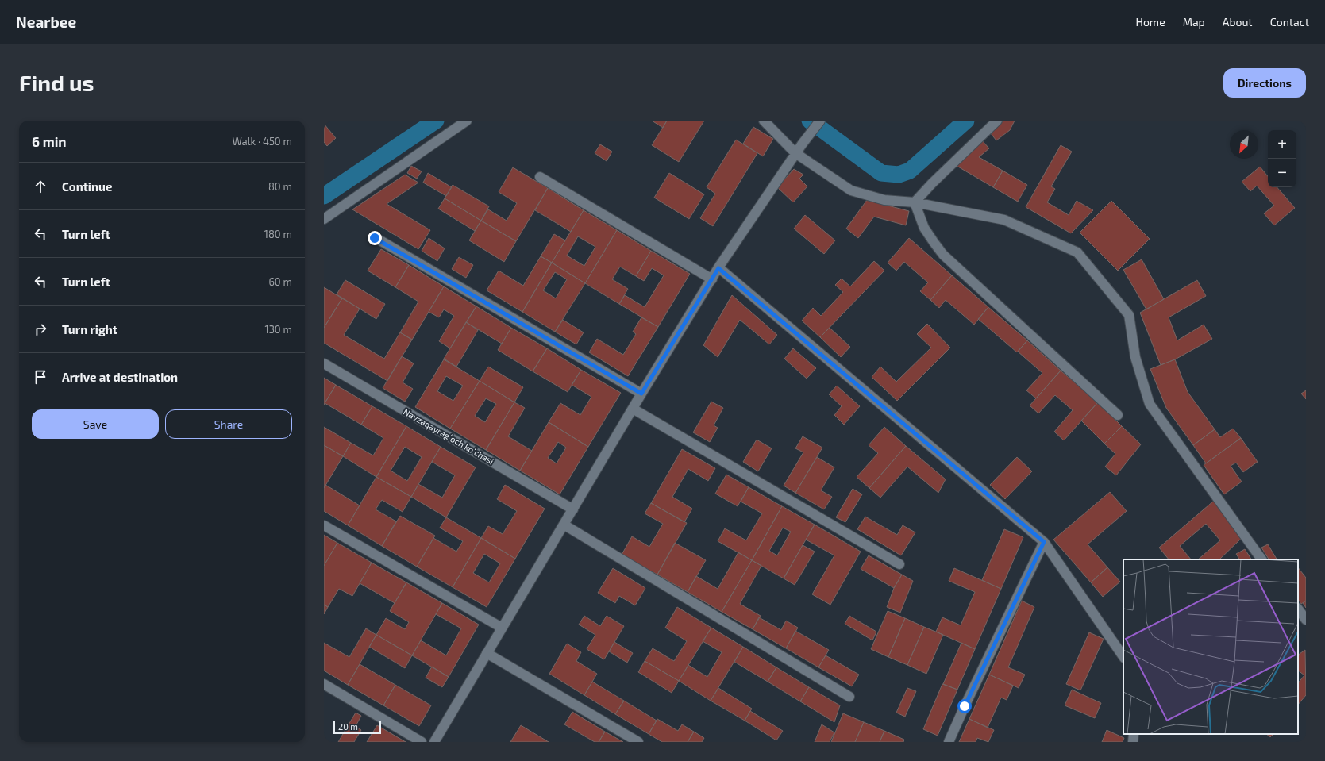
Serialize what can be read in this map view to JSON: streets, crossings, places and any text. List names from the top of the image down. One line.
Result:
{"streets":{"street":["Nayzaqayragʻoch koʻchasi"]},"scale_bar":"20 m","north":"bottom left","page":{"header":"Nearbee","nav":["Home","Map","About","Contact"],"buttons":["Directions",["Save","Share"]],"title":"Find us","heading":["6 min","Walk · 450 m"],"map_buttons":["+","−"],"list":[["Continue","80 m"],["Turn left","180 m"],["Turn left","60 m"],["Turn right","130 m"],"Arrive at destination"],"scale":"20 m"}}
